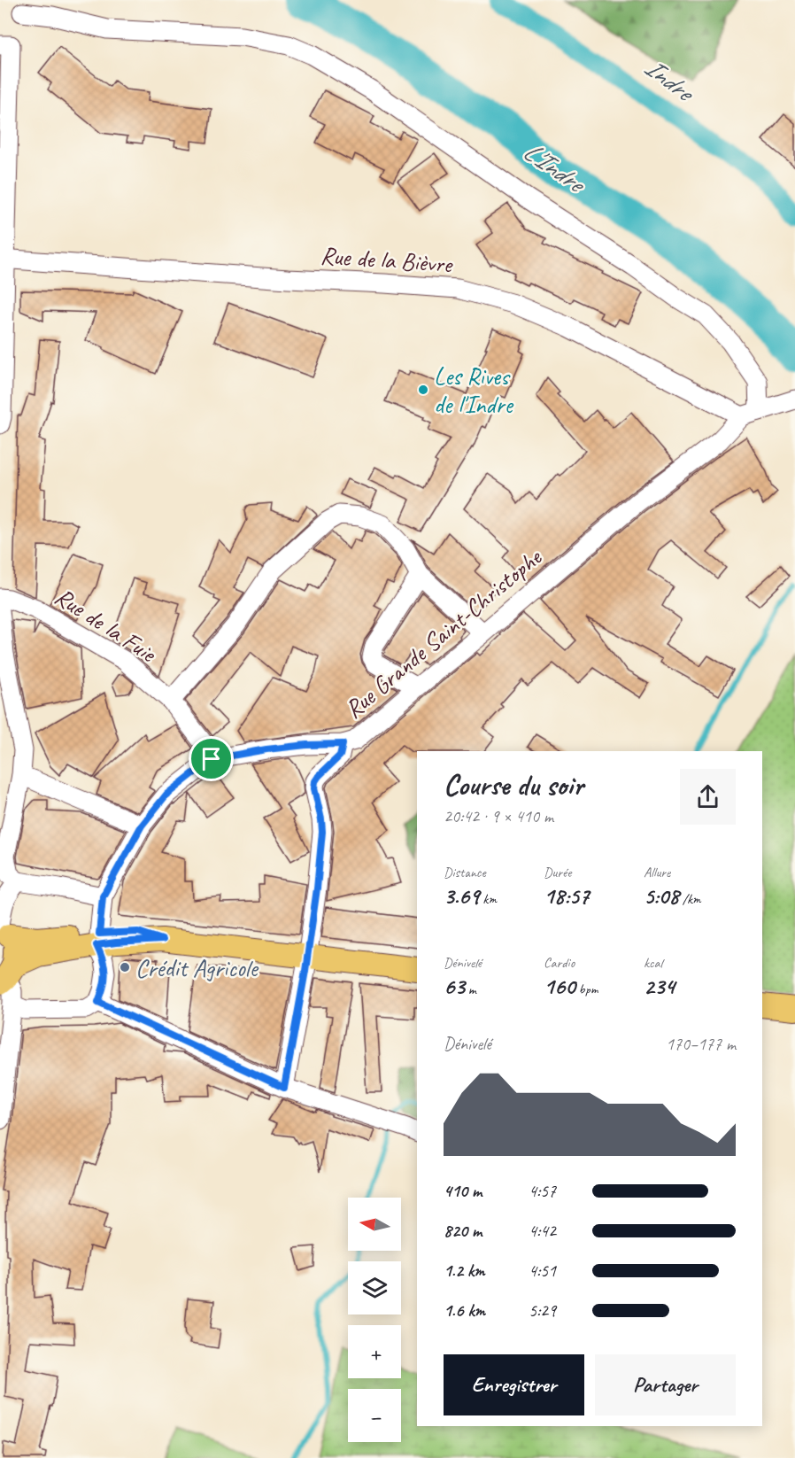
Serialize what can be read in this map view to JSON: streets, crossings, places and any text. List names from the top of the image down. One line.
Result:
{"streets":{"street":["Rue de la Bièvre","Rue de la Fuie","Rue Grande Saint-Christophe"]},"crossings":[["Rue de la Bièvre","Rue Grande Saint-Christophe"],["Rue de la Fuie","Rue Grande Saint-Christophe"]],"water":["Indre","L'Indre"],"places":["Les Rives de l'Indre","Crédit Agricole"],"north":"left","page":{"heading":["Course du soir","20:42 · 9 × 410 m"],"stats":[["Distance","3.69 km"],["Durée","18:57"],["Allure","5:08 /km"],["Dénivelé","63 m"],["Cardio","160 bpm"],["kcal","234"]],"chart":["Dénivelé","170–177 m"],"list":[{"name":"410 m","note":"4:57"},{"name":"820 m","note":"4:42"},{"name":"1.2 km","note":"4:51"},{"name":"1.6 km","note":"5:29"}],"map_buttons":["+","−"],"buttons":["Enregistrer","Partager"]}}
